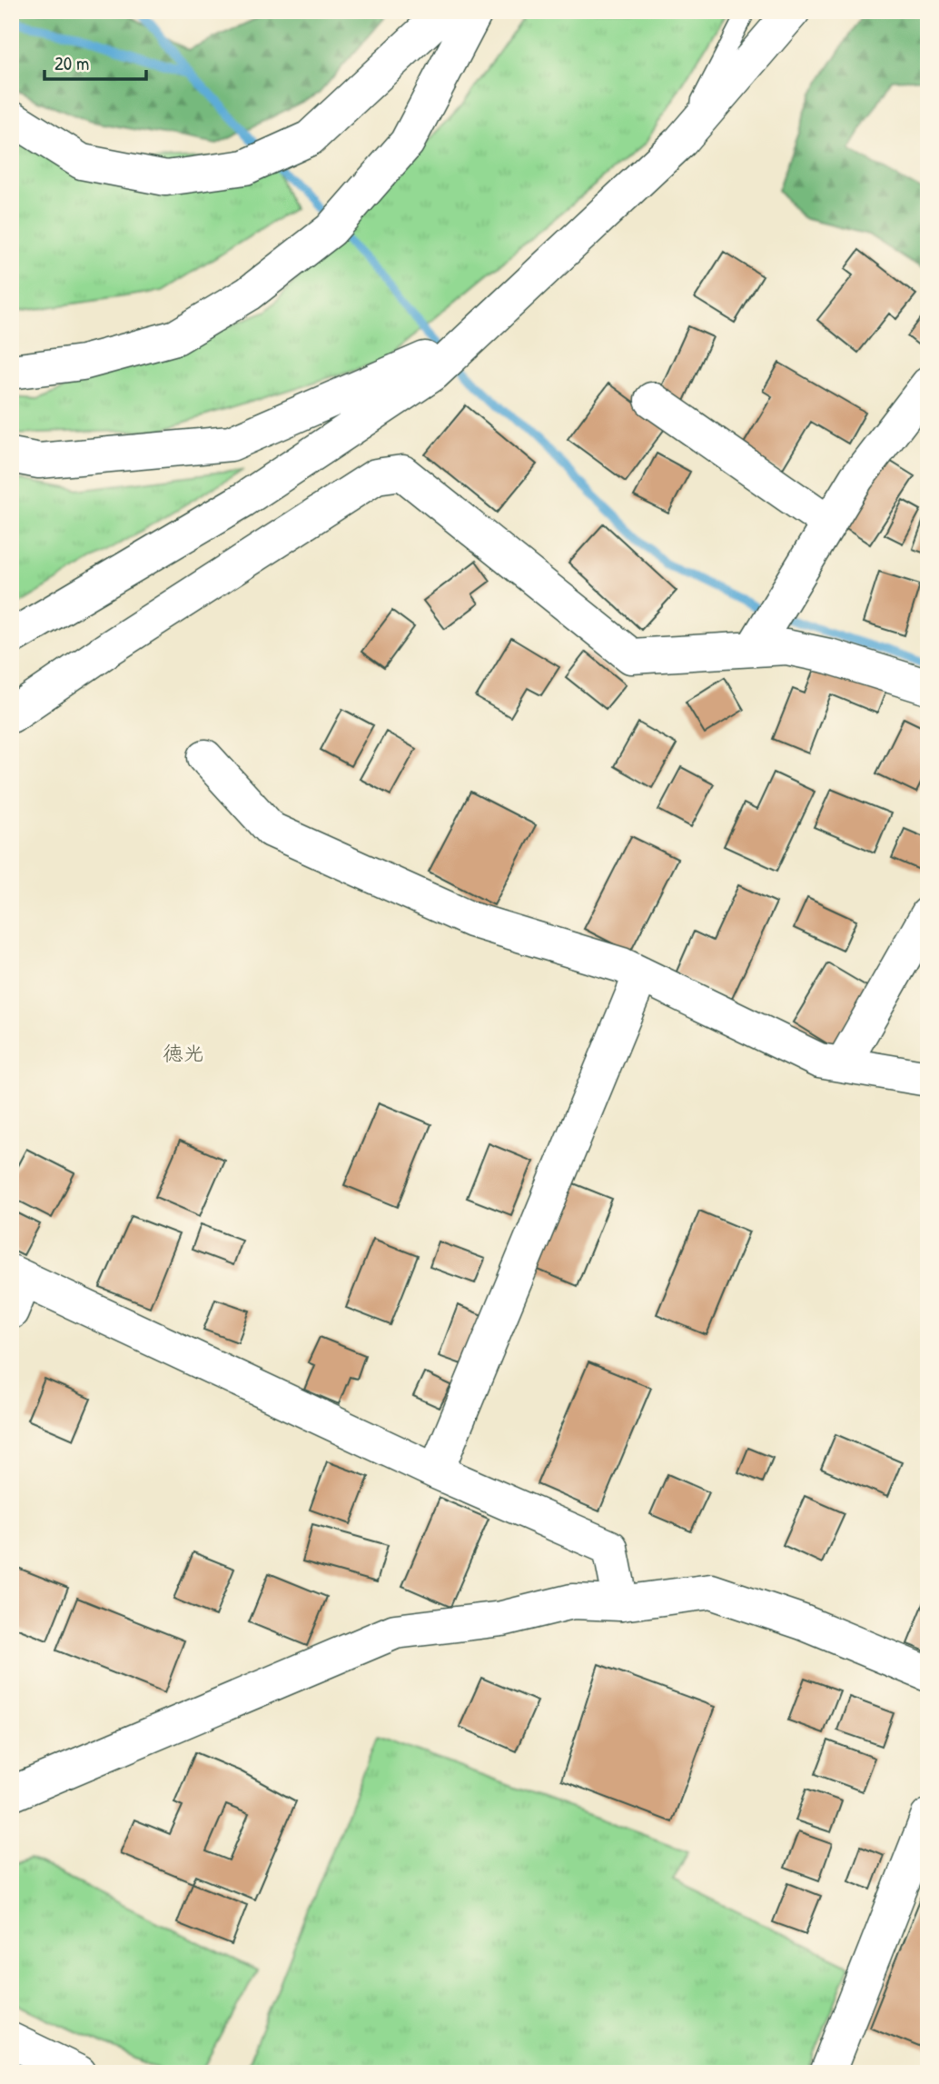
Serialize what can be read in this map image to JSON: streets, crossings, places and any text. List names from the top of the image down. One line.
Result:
{"districts":["徳光"],"scale_bar":"20 m"}
